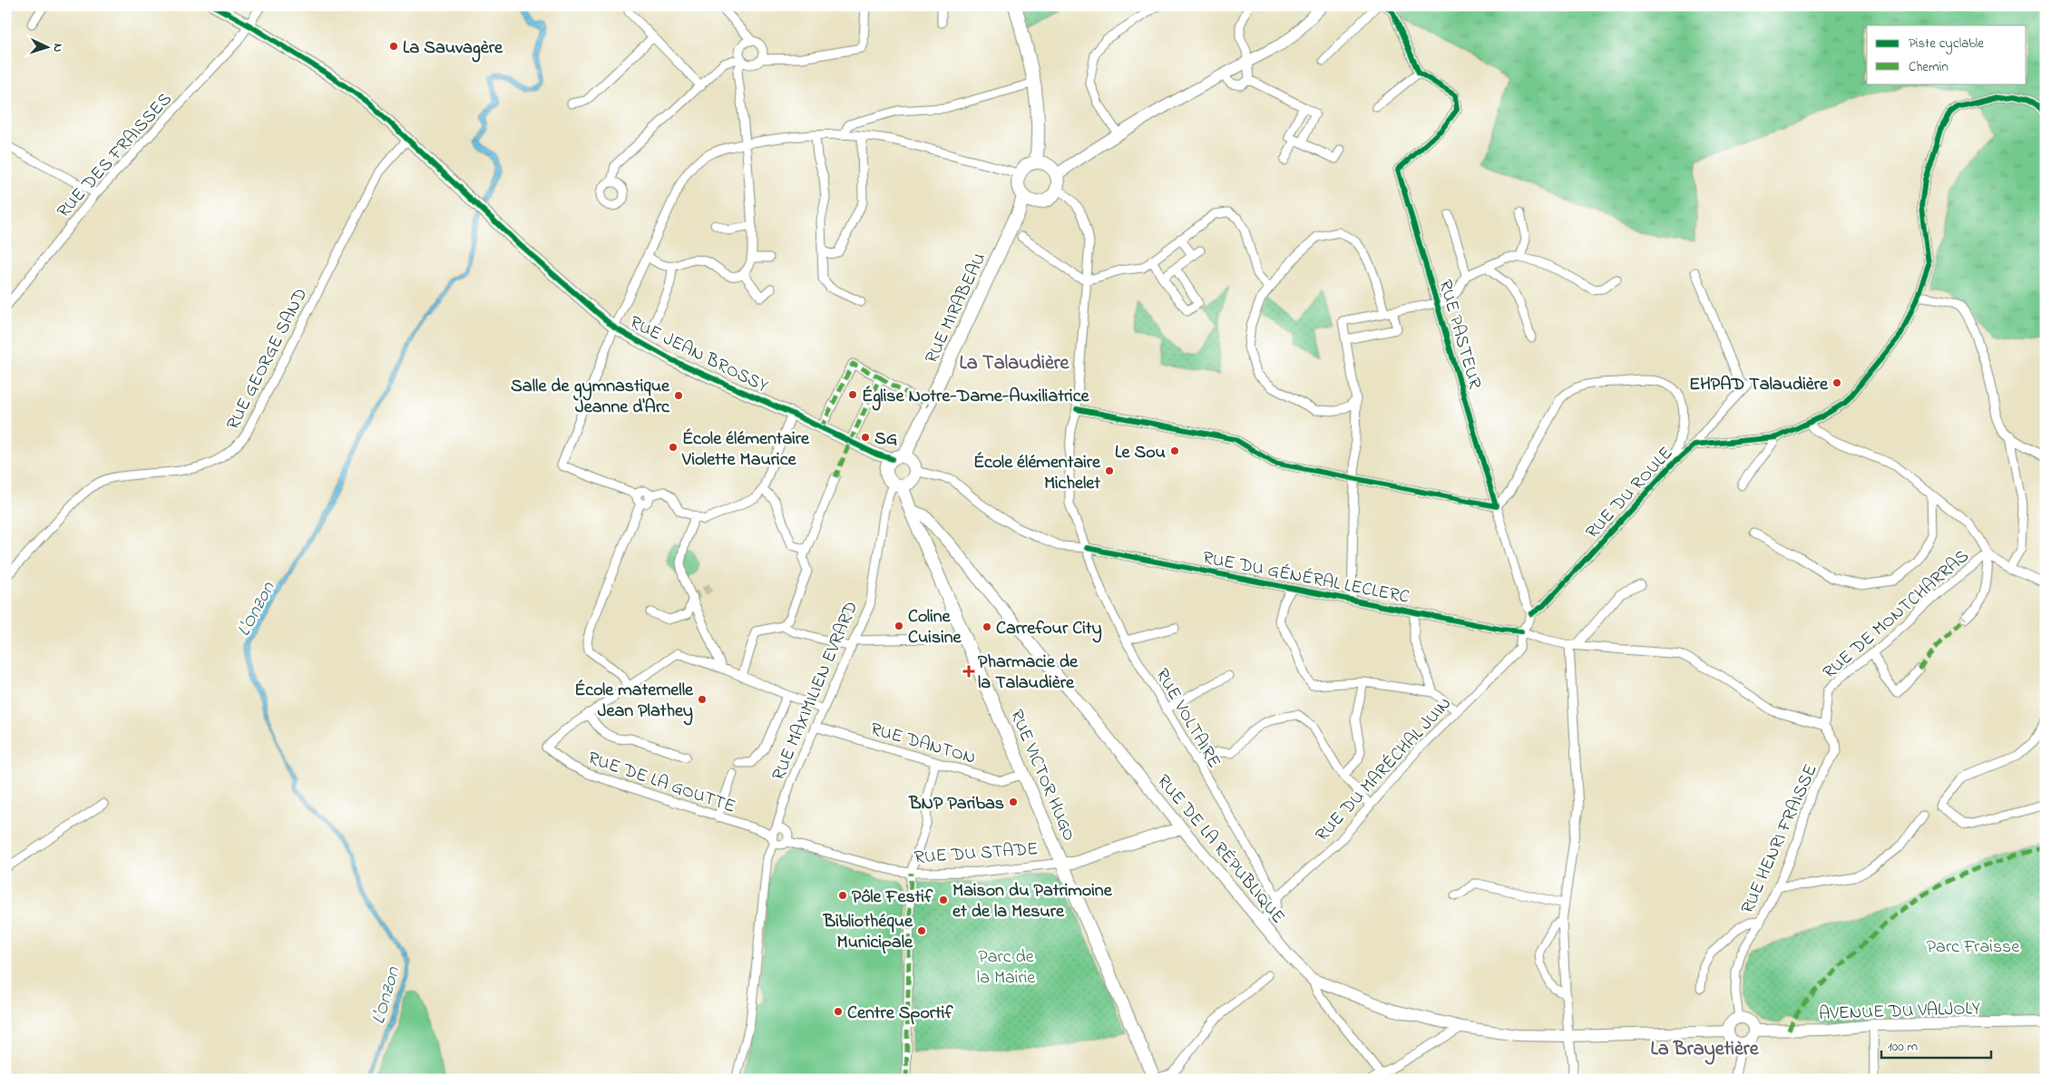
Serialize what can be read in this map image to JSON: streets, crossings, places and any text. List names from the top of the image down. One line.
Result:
{"streets":{"main road":["RUE MIRABEAU","RUE VICTOR HUGO"],"street":["RUE DES FRAISSES","RUE PASTEUR","RUE JEAN BROSSY","RUE GEORGE SAND","RUE DU ROULE","RUE DU GÉNÉRAL LECLERC","RUE DE MONTCHARRAS","RUE MAXIMILIEN EVRARD","RUE VOLTAIRE","RUE DANTON","RUE DU MARÉCHAL JUIN","RUE DE LA GOUTTE","RUE HENRI FRAISSE","RUE DE LA RÉPUBLIQUE","RUE DU STADE","AVENUE DU VALJOLY"]},"crossings":[["RUE DES FRAISSES","RUE JEAN BROSSY"],["RUE MIRABEAU","RUE JEAN BROSSY"],["RUE MIRABEAU","RUE DU GÉNÉRAL LECLERC"],["RUE MIRABEAU","RUE MAXIMILIEN EVRARD"],["RUE MIRABEAU","RUE VOLTAIRE"],["RUE MIRABEAU","RUE VICTOR HUGO"],["RUE PASTEUR","RUE DU ROULE"],["RUE PASTEUR","RUE DU MARÉCHAL JUIN"],["RUE JEAN BROSSY","RUE GEORGE SAND"],["RUE JEAN BROSSY","RUE DU GÉNÉRAL LECLERC"],["RUE JEAN BROSSY","RUE MAXIMILIEN EVRARD"],["RUE JEAN BROSSY","RUE VICTOR HUGO"],["RUE DU ROULE","RUE DU MARÉCHAL JUIN"],["RUE DU GÉNÉRAL LECLERC","RUE DE MONTCHARRAS"],["RUE DU GÉNÉRAL LECLERC","RUE MAXIMILIEN EVRARD"],["RUE DU GÉNÉRAL LECLERC","RUE VOLTAIRE"],["RUE DU GÉNÉRAL LECLERC","RUE DU MARÉCHAL JUIN"],["RUE DU GÉNÉRAL LECLERC","RUE VICTOR HUGO"],["RUE DU GÉNÉRAL LECLERC","RUE HENRI FRAISSE"],["RUE DE MONTCHARRAS","RUE HENRI FRAISSE"],["RUE MAXIMILIEN EVRARD","RUE DANTON"],["RUE MAXIMILIEN EVRARD","RUE VICTOR HUGO"],["RUE MAXIMILIEN EVRARD","RUE DE LA GOUTTE"],["RUE VOLTAIRE","RUE DU MARÉCHAL JUIN"],["RUE DANTON","RUE VICTOR HUGO"],["RUE DU MARÉCHAL JUIN","RUE DE LA RÉPUBLIQUE"],["RUE VICTOR HUGO","RUE DE LA RÉPUBLIQUE"],["RUE VICTOR HUGO","RUE DU STADE"],["RUE HENRI FRAISSE","AVENUE DU VALJOLY"]],"districts":["La Talaudière","La Brayetière"],"water":["L'Onzon"],"parks":["Parc Fraisse","Parc de la Mairie"],"places":{"other":["La Sauvagère","EHPAD Talaudière","Église Notre-Dame-Auxiliatrice","Salle de gymnastique Jeanne d'Arc","SG","École élémentaire Violette Maurice","Le Sou","École élémentaire Michelet","Coline Cuisine","Carrefour City","École maternelle Jean Plathey","BNP Paribas","Pôle Festif","Maison du Patrimoine et de la Mesure","Bibliothéque Municipale","Centre Sportif"],"health":["Pharmacie de la Talaudière"]},"legend":["Piste cyclable","Chemin"],"scale_bar":"100 m","north":"right"}
